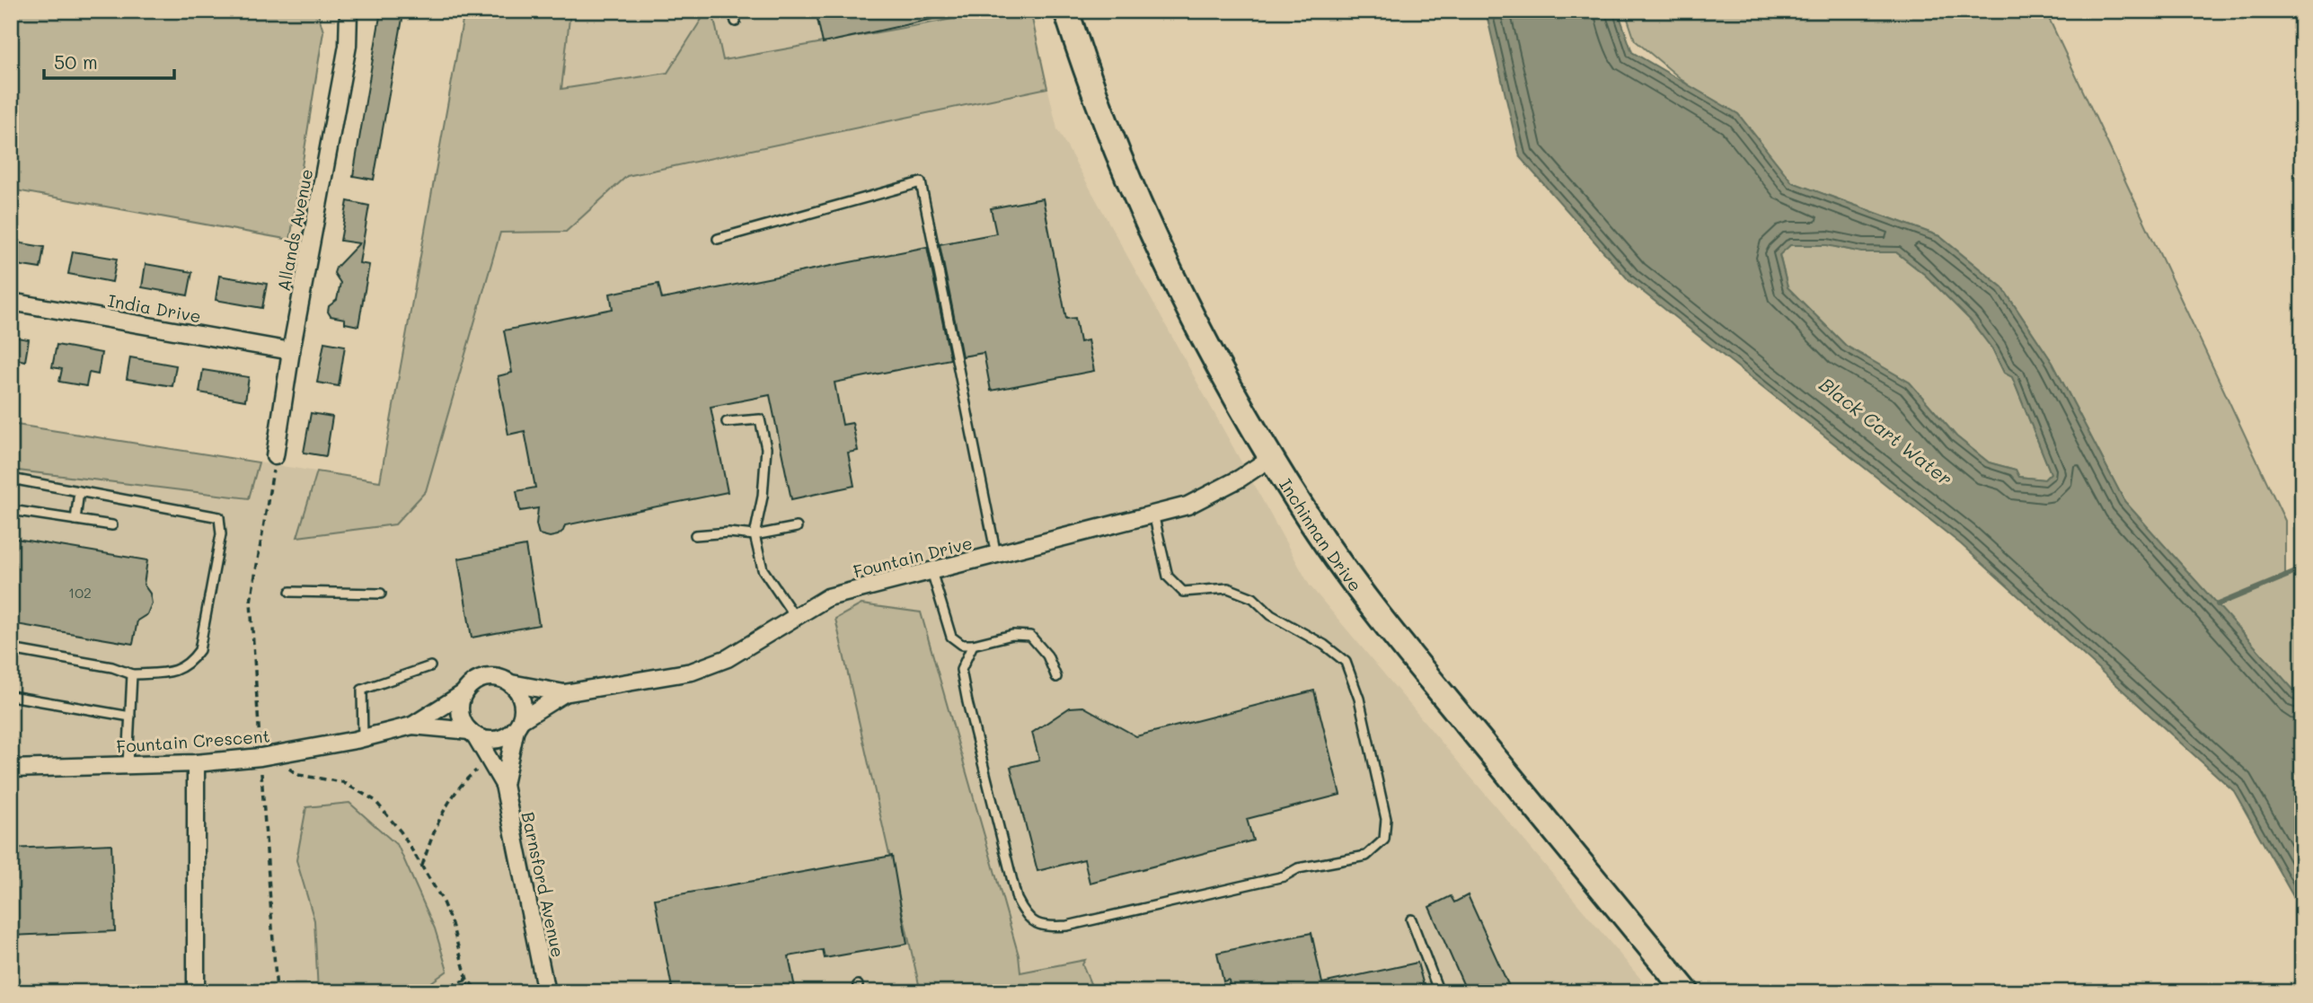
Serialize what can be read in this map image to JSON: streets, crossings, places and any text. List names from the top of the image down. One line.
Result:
{"streets":{"street":["Allands Avenue","India Drive","Inchinnan Drive","Fountain Drive","Fountain Crescent","Barnsford Avenue"]},"crossings":[["Allands Avenue","India Drive"],["Inchinnan Drive","Fountain Drive"],["Fountain Drive","Fountain Crescent"],["Fountain Drive","Barnsford Avenue"],["Fountain Crescent","Barnsford Avenue"]],"water":["Black Cart Water"],"house_numbers":["102"],"scale_bar":"50 m"}
